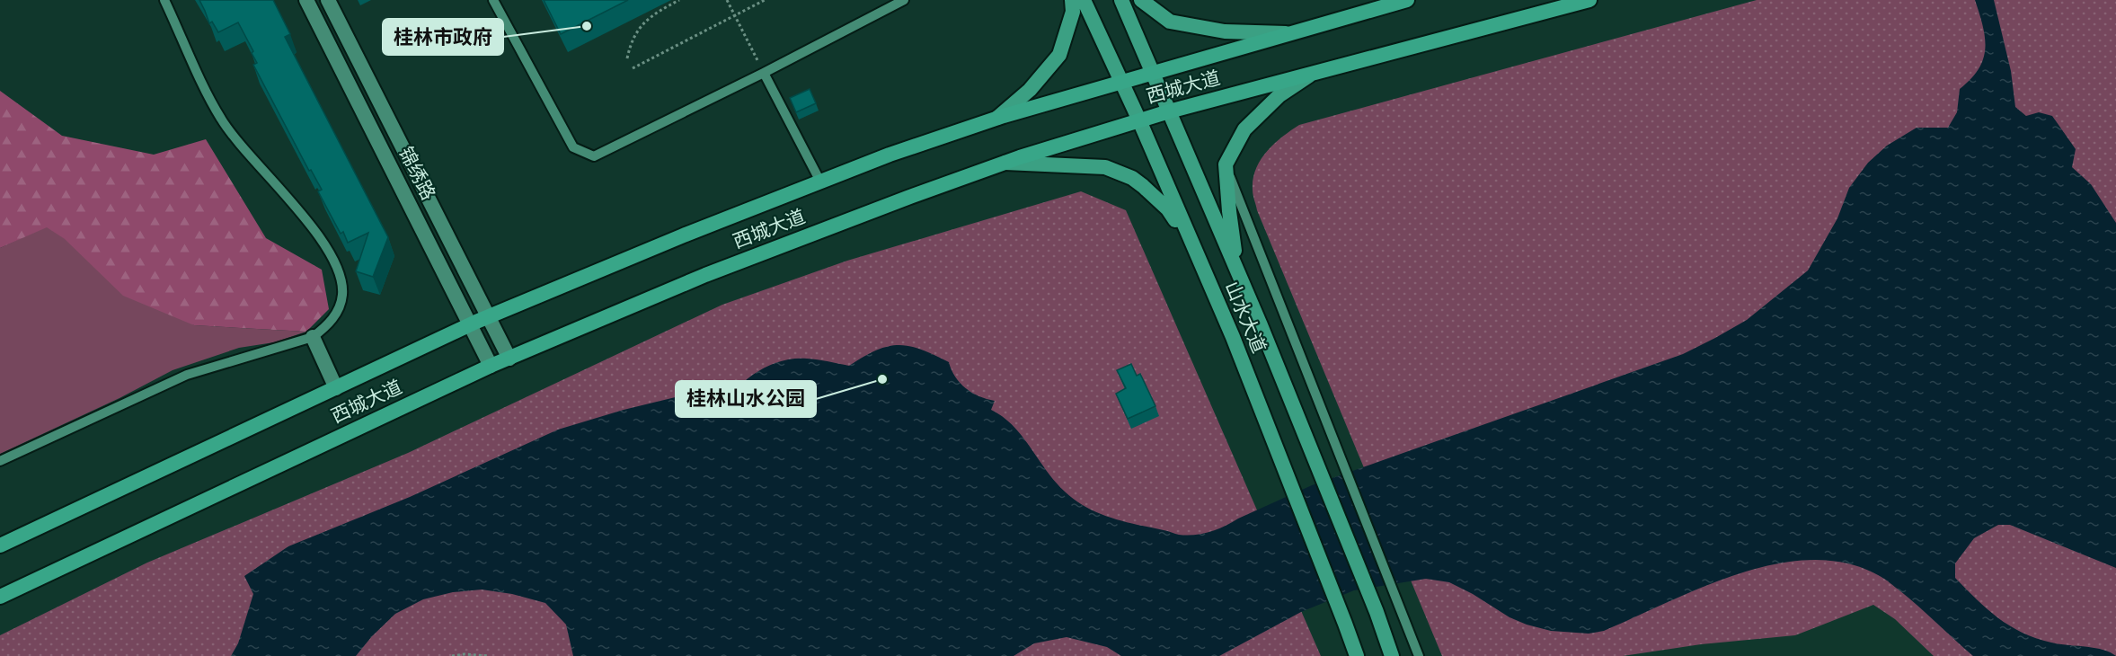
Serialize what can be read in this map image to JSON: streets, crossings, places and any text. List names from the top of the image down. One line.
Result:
{"streets":{"highway":["西城大道"],"main road":["山水大道"],"street":["锦绣路"]},"crossings":[["西城大道","锦绣路"],["西城大道","山水大道"]],"places":["桂林市政府","桂林山水公园"]}
